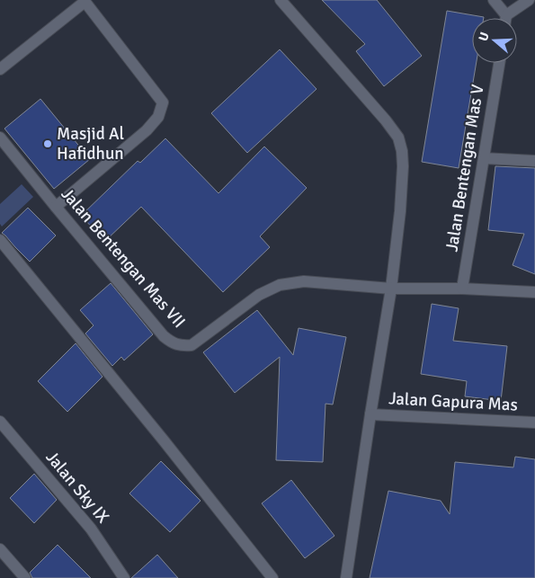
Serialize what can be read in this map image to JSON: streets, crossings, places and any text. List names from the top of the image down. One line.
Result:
{"streets":{"street":["Jalan Bentengan Mas V","Jalan Bentengan Mas VII","Jalan Gapura Mas","Jalan Sky IX"]},"crossings":[["Jalan Bentengan Mas V","Jalan Bentengan Mas VII"]],"places":["Masjid Al Hafidhun"],"north":"left"}
